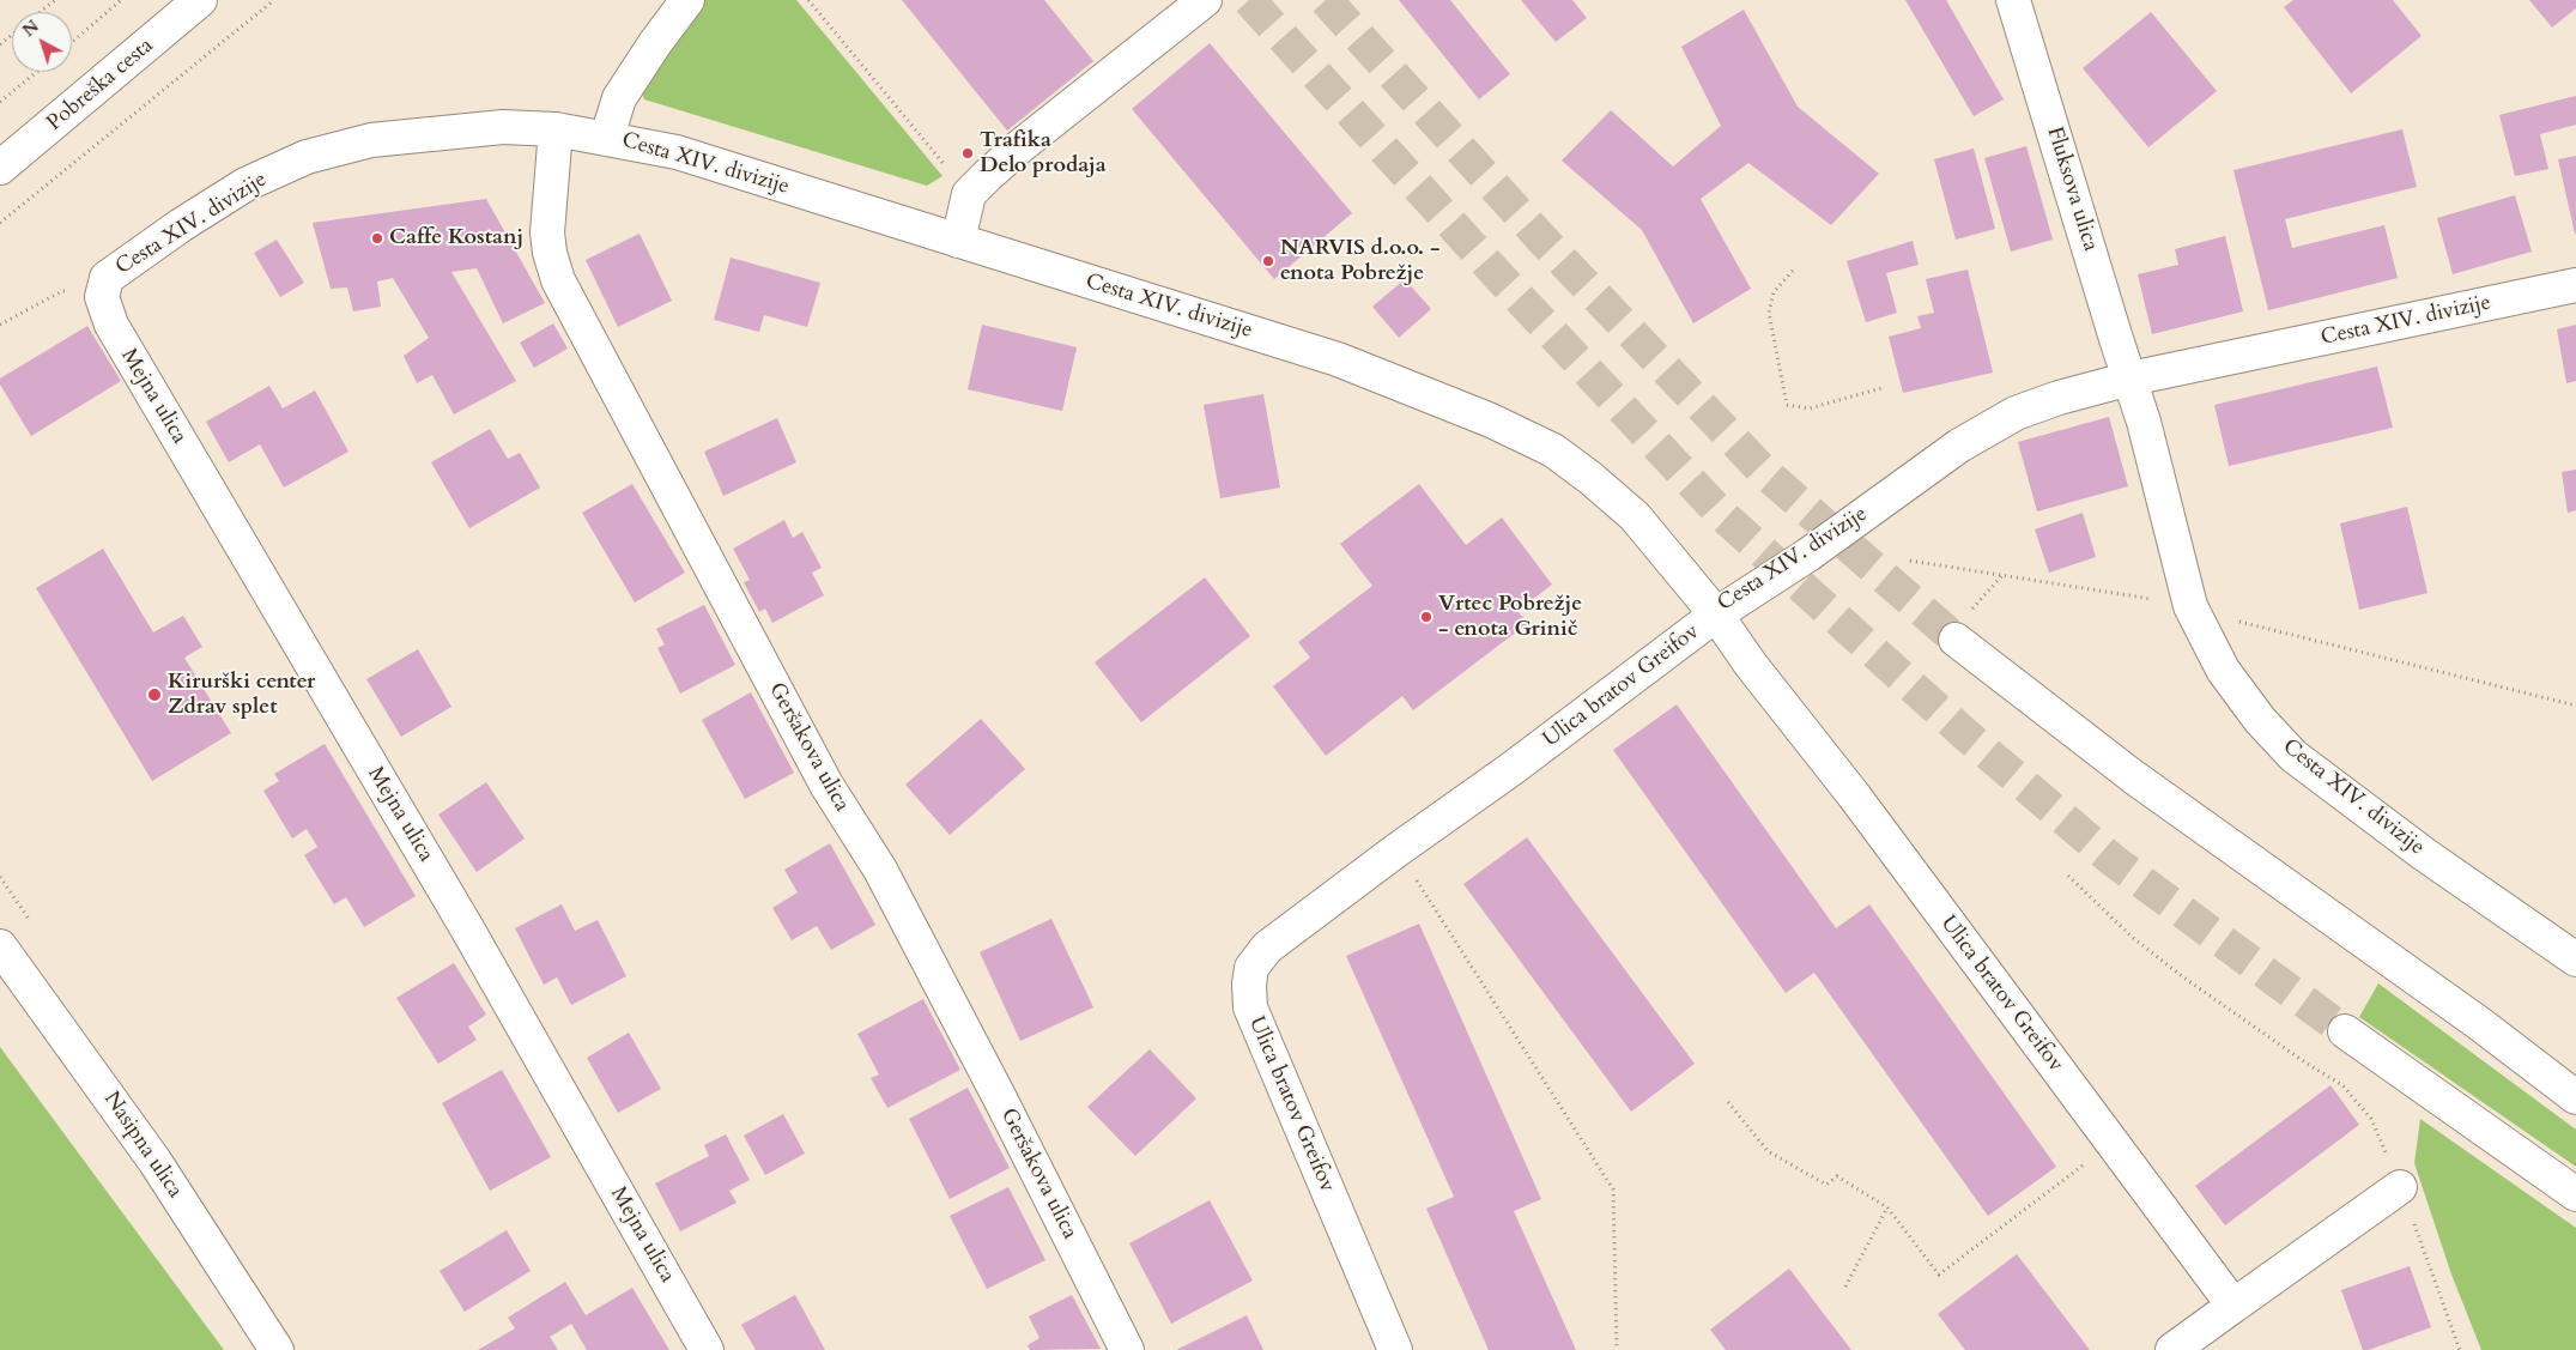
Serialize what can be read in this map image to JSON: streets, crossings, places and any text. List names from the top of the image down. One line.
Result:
{"streets":{"main road":["Pobreška cesta","Cesta XIV. divizije","Fluksova ulica","Mejna ulica","Ulica bratov Greifov","Geršakova ulica","Nasipna ulica"]},"crossings":[["Cesta XIV. divizije","Fluksova ulica"],["Cesta XIV. divizije","Mejna ulica"],["Cesta XIV. divizije","Ulica bratov Greifov"],["Cesta XIV. divizije","Geršakova ulica"]],"places":["Trafika Delo prodaja","Caffe Kostanj","NARVIS d.o.o. - enota Pobrežje","Vrtec Pobrežje - enota Grinič","Kirurški center Zdrav splet"],"north":"top left"}
